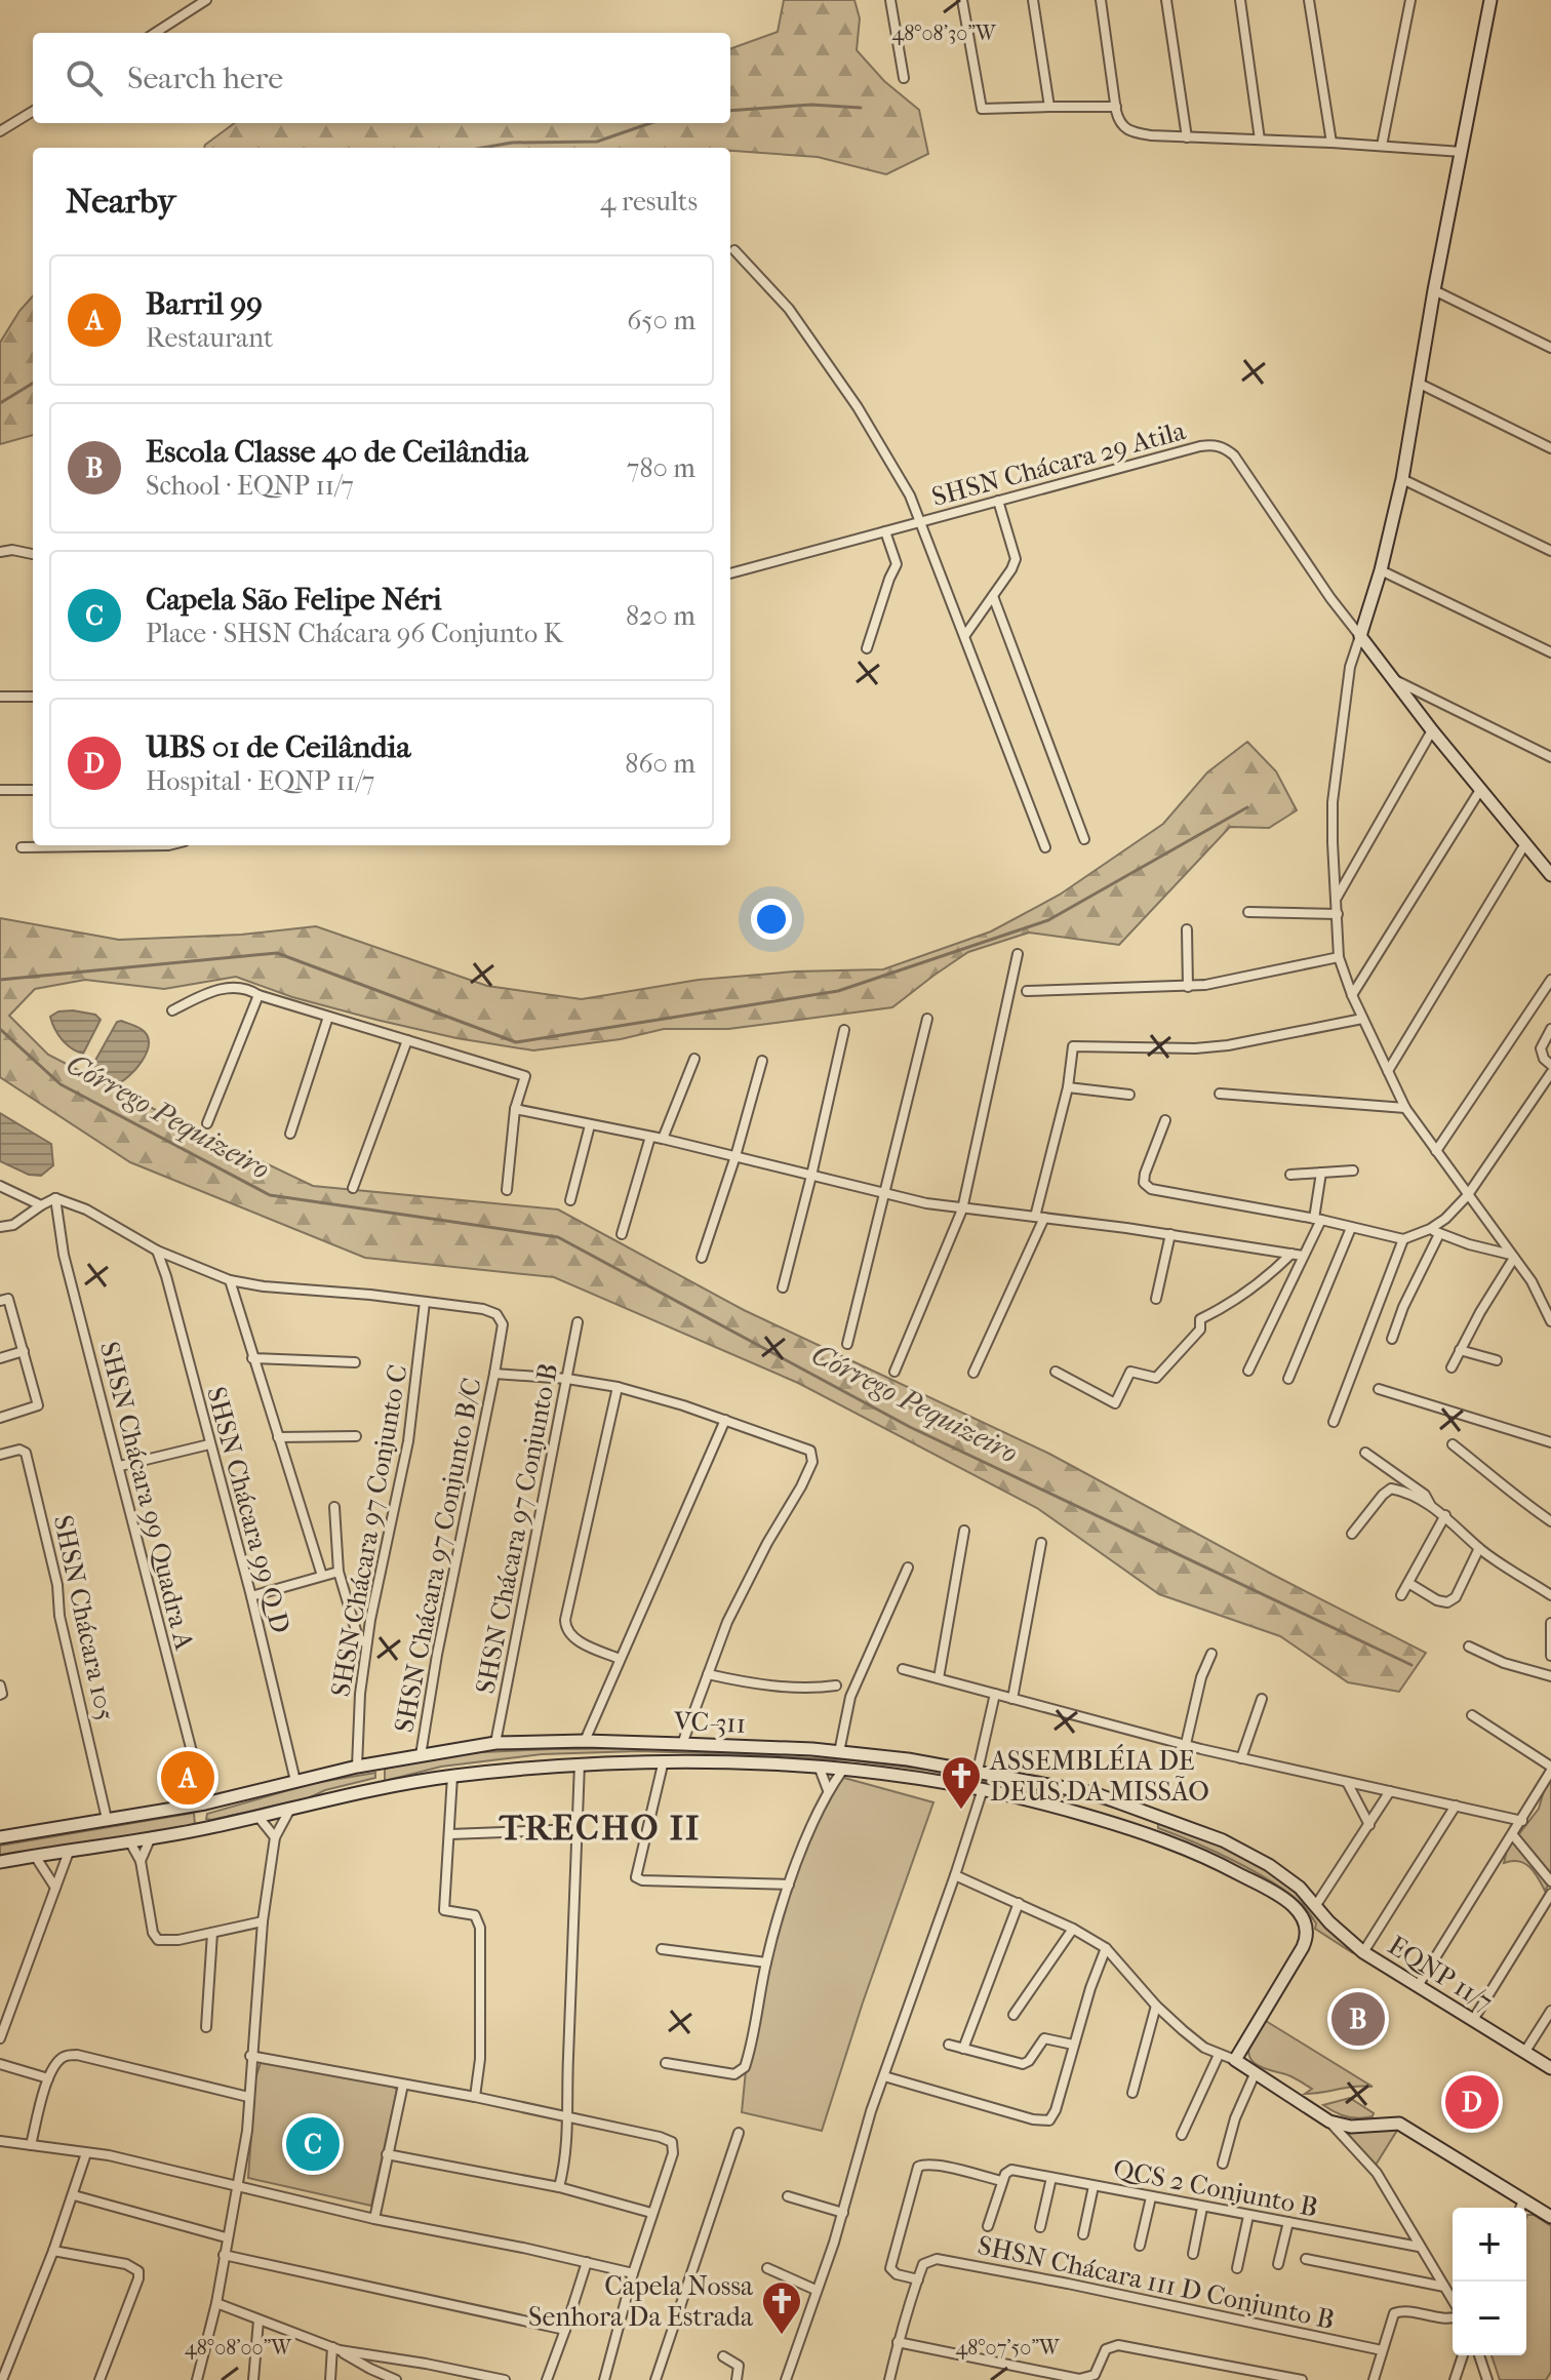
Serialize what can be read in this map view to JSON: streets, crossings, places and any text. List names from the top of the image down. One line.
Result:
{"streets":{"main road":["VC-311","EQNP 11/7"],"street":["SHSN Chácara 29 Atila","SHSN Chácara 99 Quadra A","SHSN Chácara 99 Q D","SHSN Chácara 97 Conjunto B","SHSN Chácara 97 Conjunto C","SHSN Chácara 97 Conjunto B/C","SHSN Chácara 105","QCS 2 Conjunto B","SHSN Chácara 111 D Conjunto B"]},"crossings":[["SHSN Chácara 99 Quadra A","VC-311"],["SHSN Chácara 99 Q D","VC-311"],["SHSN Chácara 97 Conjunto B","VC-311"],["SHSN Chácara 97 Conjunto C","SHSN Chácara 97 Conjunto B/C"],["SHSN Chácara 97 Conjunto C","VC-311"],["SHSN Chácara 97 Conjunto B/C","VC-311"],["VC-311","EQNP 11/7"],["QCS 2 Conjunto B","SHSN Chácara 111 D Conjunto B"]],"districts":["TRECHO II"],"water":["Córrego Pequizeiro"],"places":{"church":["ASSEMBLÉIA DE DEUS DA MISSÃO","Capela Nossa Senhora Da Estrada"]},"page":{"search":"Search here","heading":["Nearby","4 results"],"list":[{"mark":"A","name":"Barril 99","note":"Restaurant","value":"650 m"},{"mark":"B","name":"Escola Classe 40 de Ceilândia","note":"School · EQNP 11/7","value":"780 m"},{"mark":"C","name":"Capela São Felipe Néri","note":"Place · SHSN Chácara 96 Conjunto K","value":"820 m"},{"mark":"D","name":"UBS 01 de Ceilândia","note":"Hospital · EQNP 11/7","value":"860 m"}],"pins":["A","B","D","C"],"map_buttons":["+","−"]},"coordinates":["48°08'30\"W","48°08'00\"W","48°07'50\"W"]}
